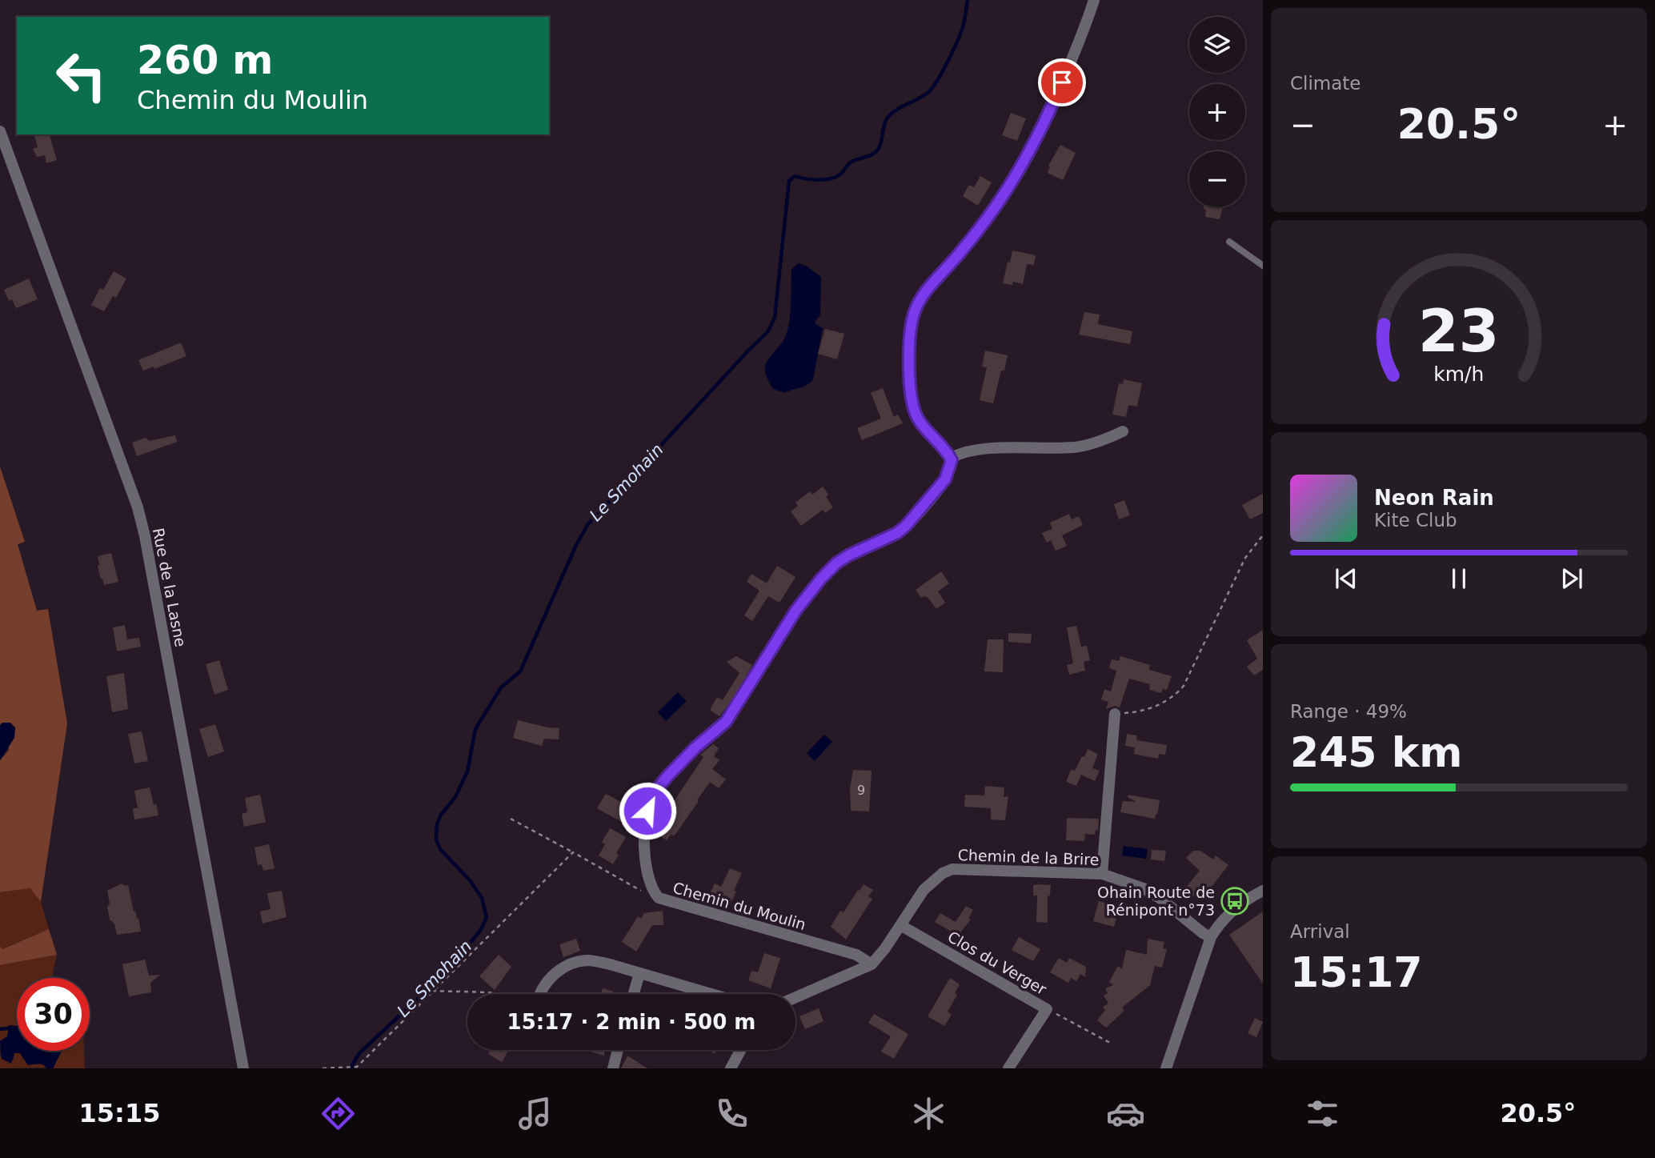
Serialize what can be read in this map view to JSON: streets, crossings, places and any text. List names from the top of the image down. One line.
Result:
{"streets":{"street":["Rue de la Lasne","Chemin de la Brire","Chemin du Moulin","Clos du Verger"]},"crossings":[["Chemin de la Brire","Chemin du Moulin"],["Chemin de la Brire","Clos du Verger"]],"water":["Le Smohain"],"places":{"bus stop":["Ohain Route de Rénipont n°73"]},"house_numbers":["9"],"page":{"tile":["Climate",["Range · 49%","245 km"],["Arrival","15:17"]],"map_buttons":["+","−"],"turn":["260 m","Chemin du Moulin"],"heat":["−","20.5°","+"],"song":["Neon Rain","Kite Club"],"limit":"30","trip":"15:17 · 2 min · 500 m","tabs":["15:15","20.5°"],"gauge":["23","km/h"]}}
